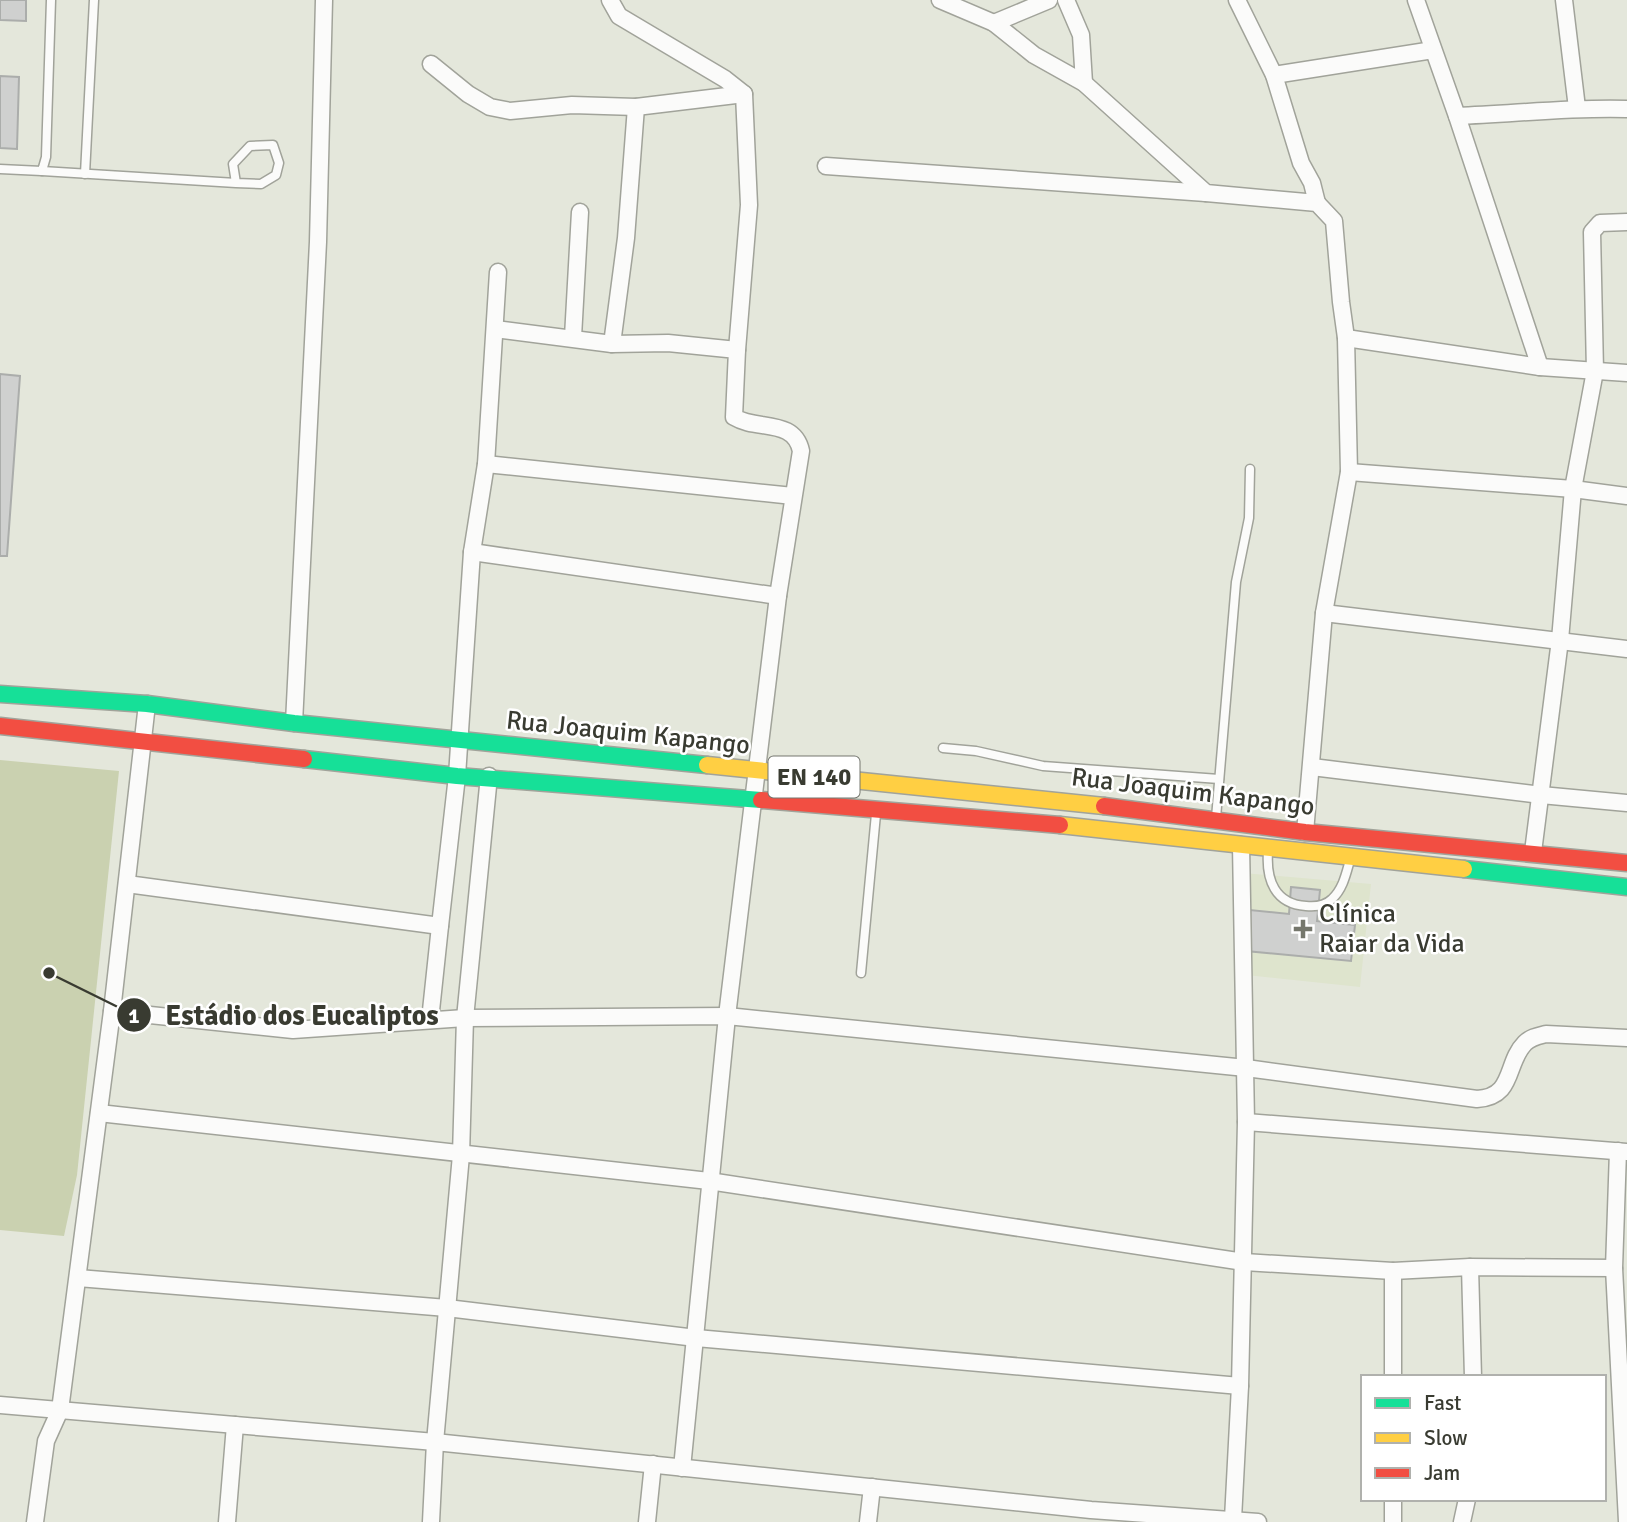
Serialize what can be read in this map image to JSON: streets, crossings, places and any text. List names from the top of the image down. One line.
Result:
{"streets":{"main road":["Rua Joaquim Kapango","EN 140"]},"places":{"health":["Clínica Raiar da Vida"],"other":["Estádio dos Eucaliptos"]},"legend":["Fast","Slow","Jam"]}
